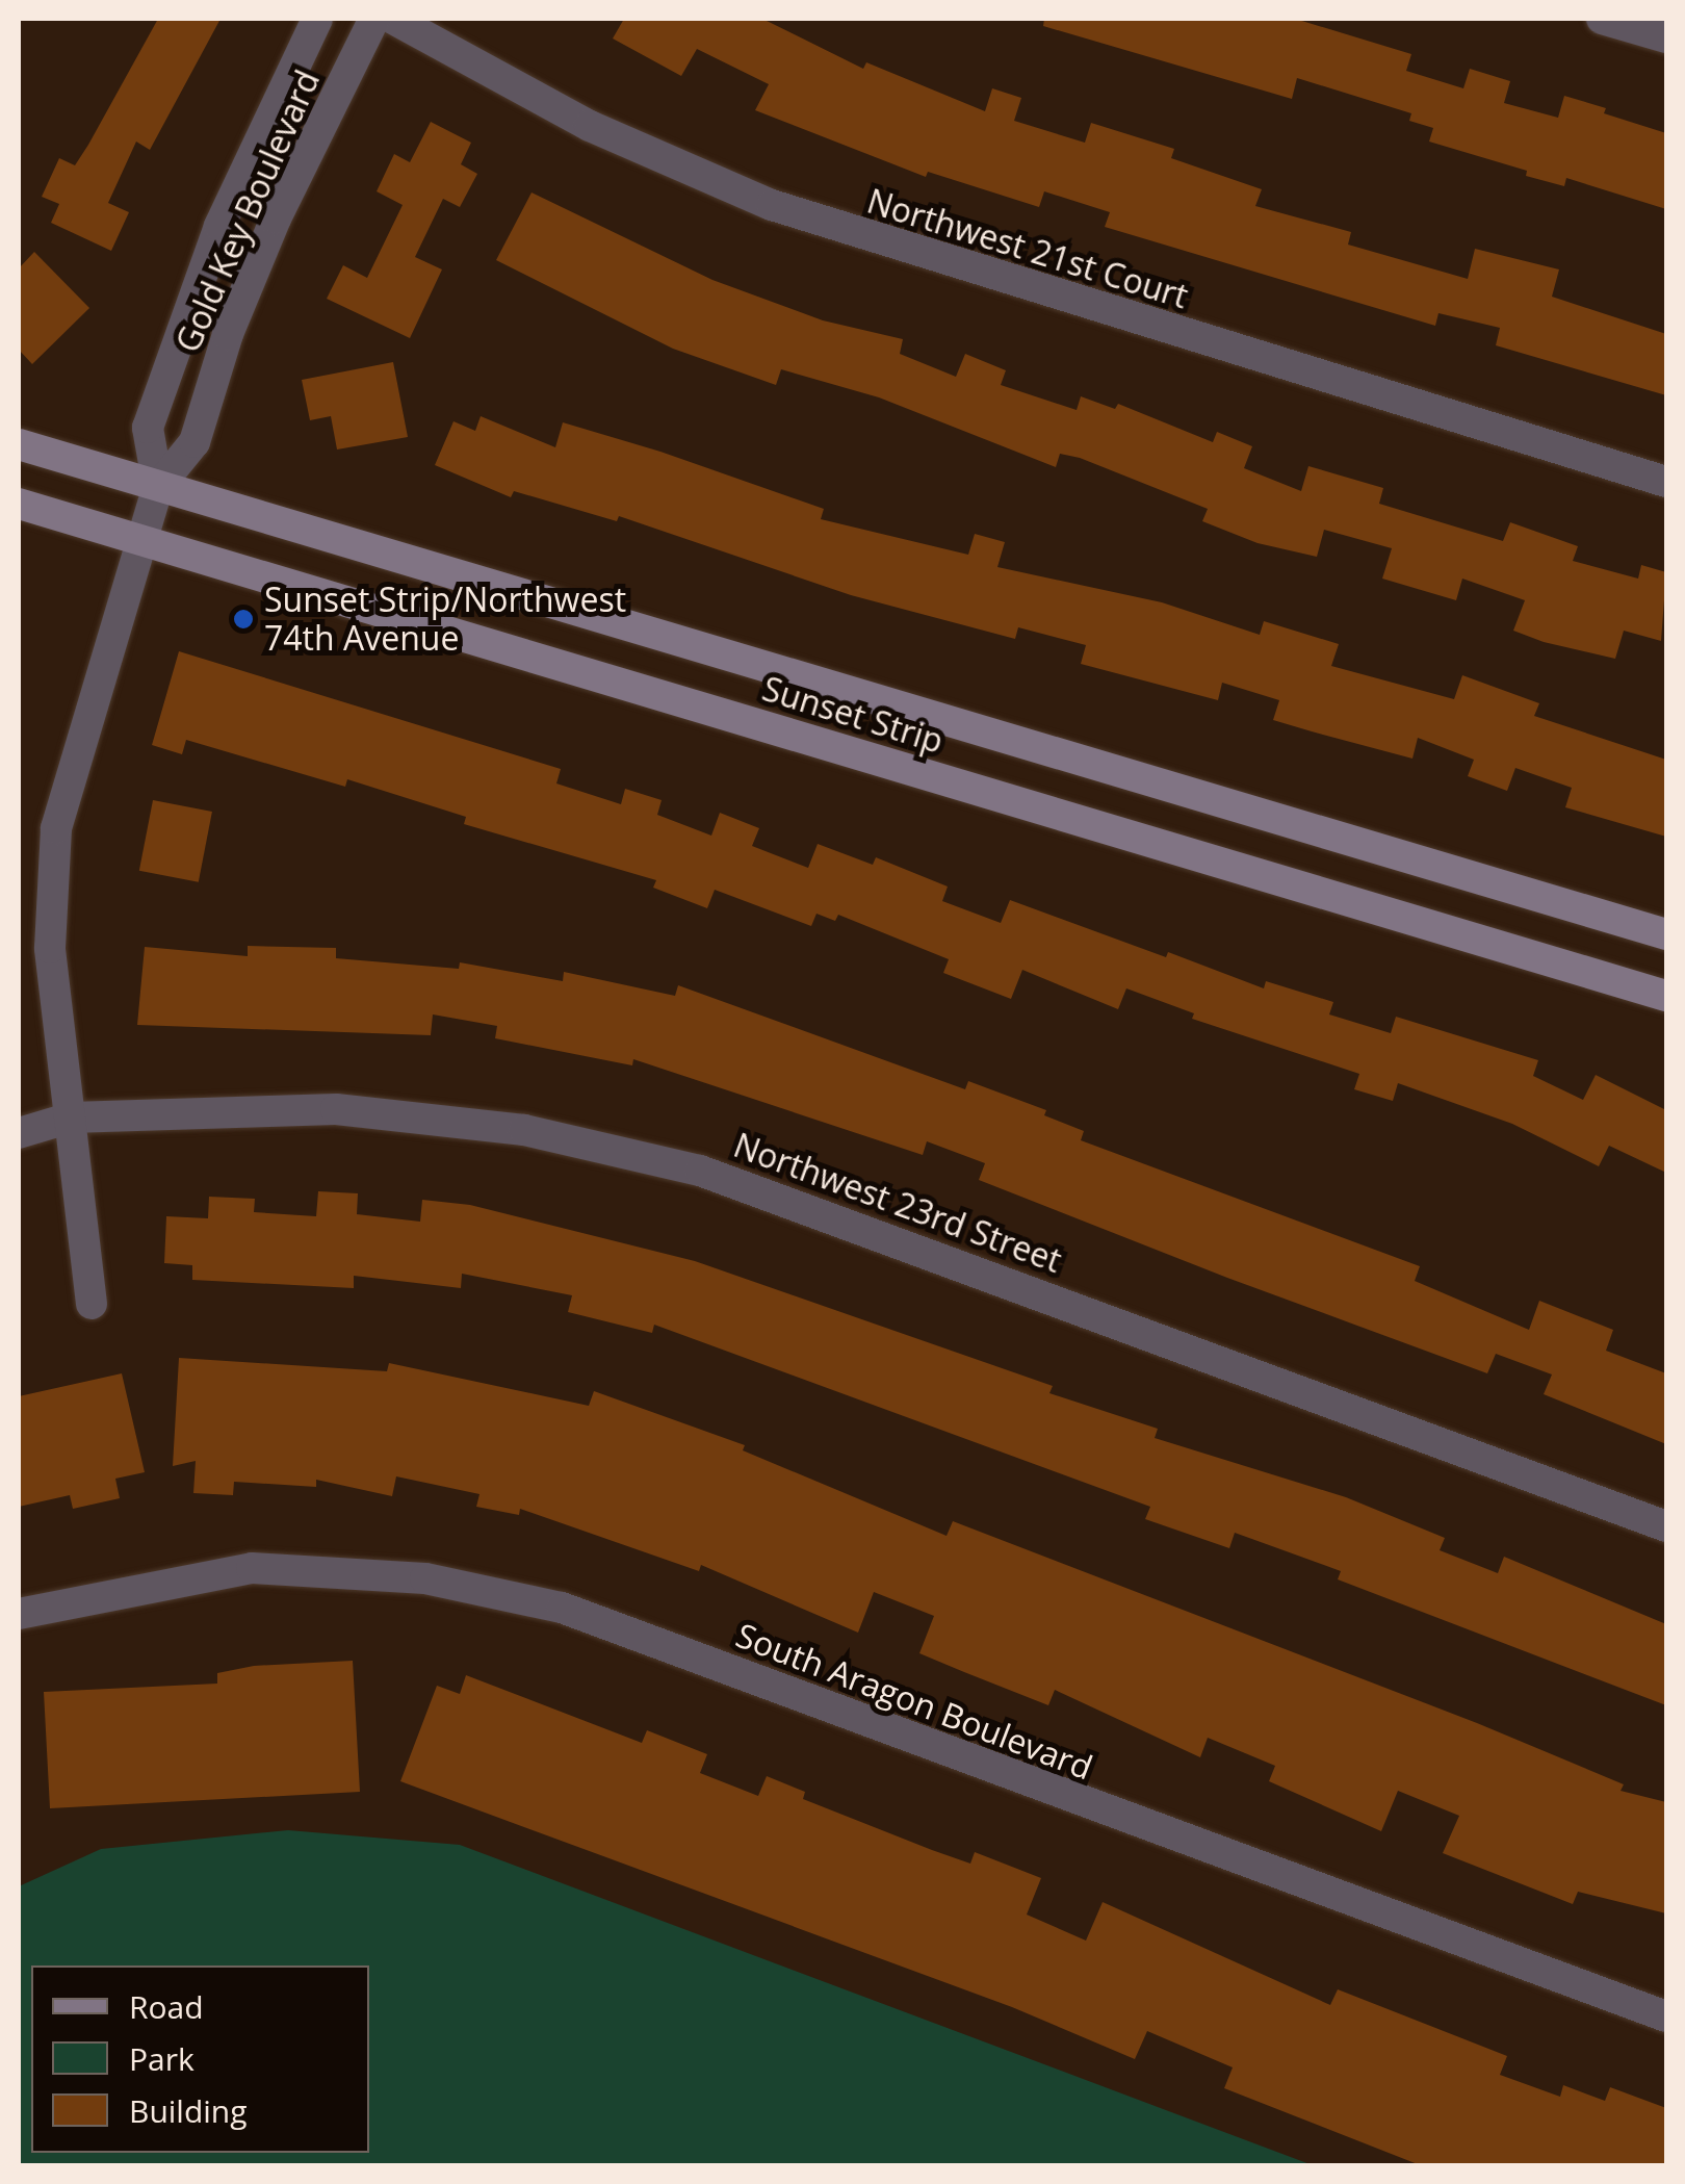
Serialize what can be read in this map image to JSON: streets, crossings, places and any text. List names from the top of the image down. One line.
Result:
{"streets":{"street":["Gold Key Boulevard","Northwest 21st Court","Sunset Strip","Northwest 23rd Street","South Aragon Boulevard"]},"crossings":[["Gold Key Boulevard","Sunset Strip"],["Gold Key Boulevard","Northwest 23rd Street"]],"places":["Sunset Strip/Northwest 74th Avenue"],"legend":["Road","Park","Building"]}
